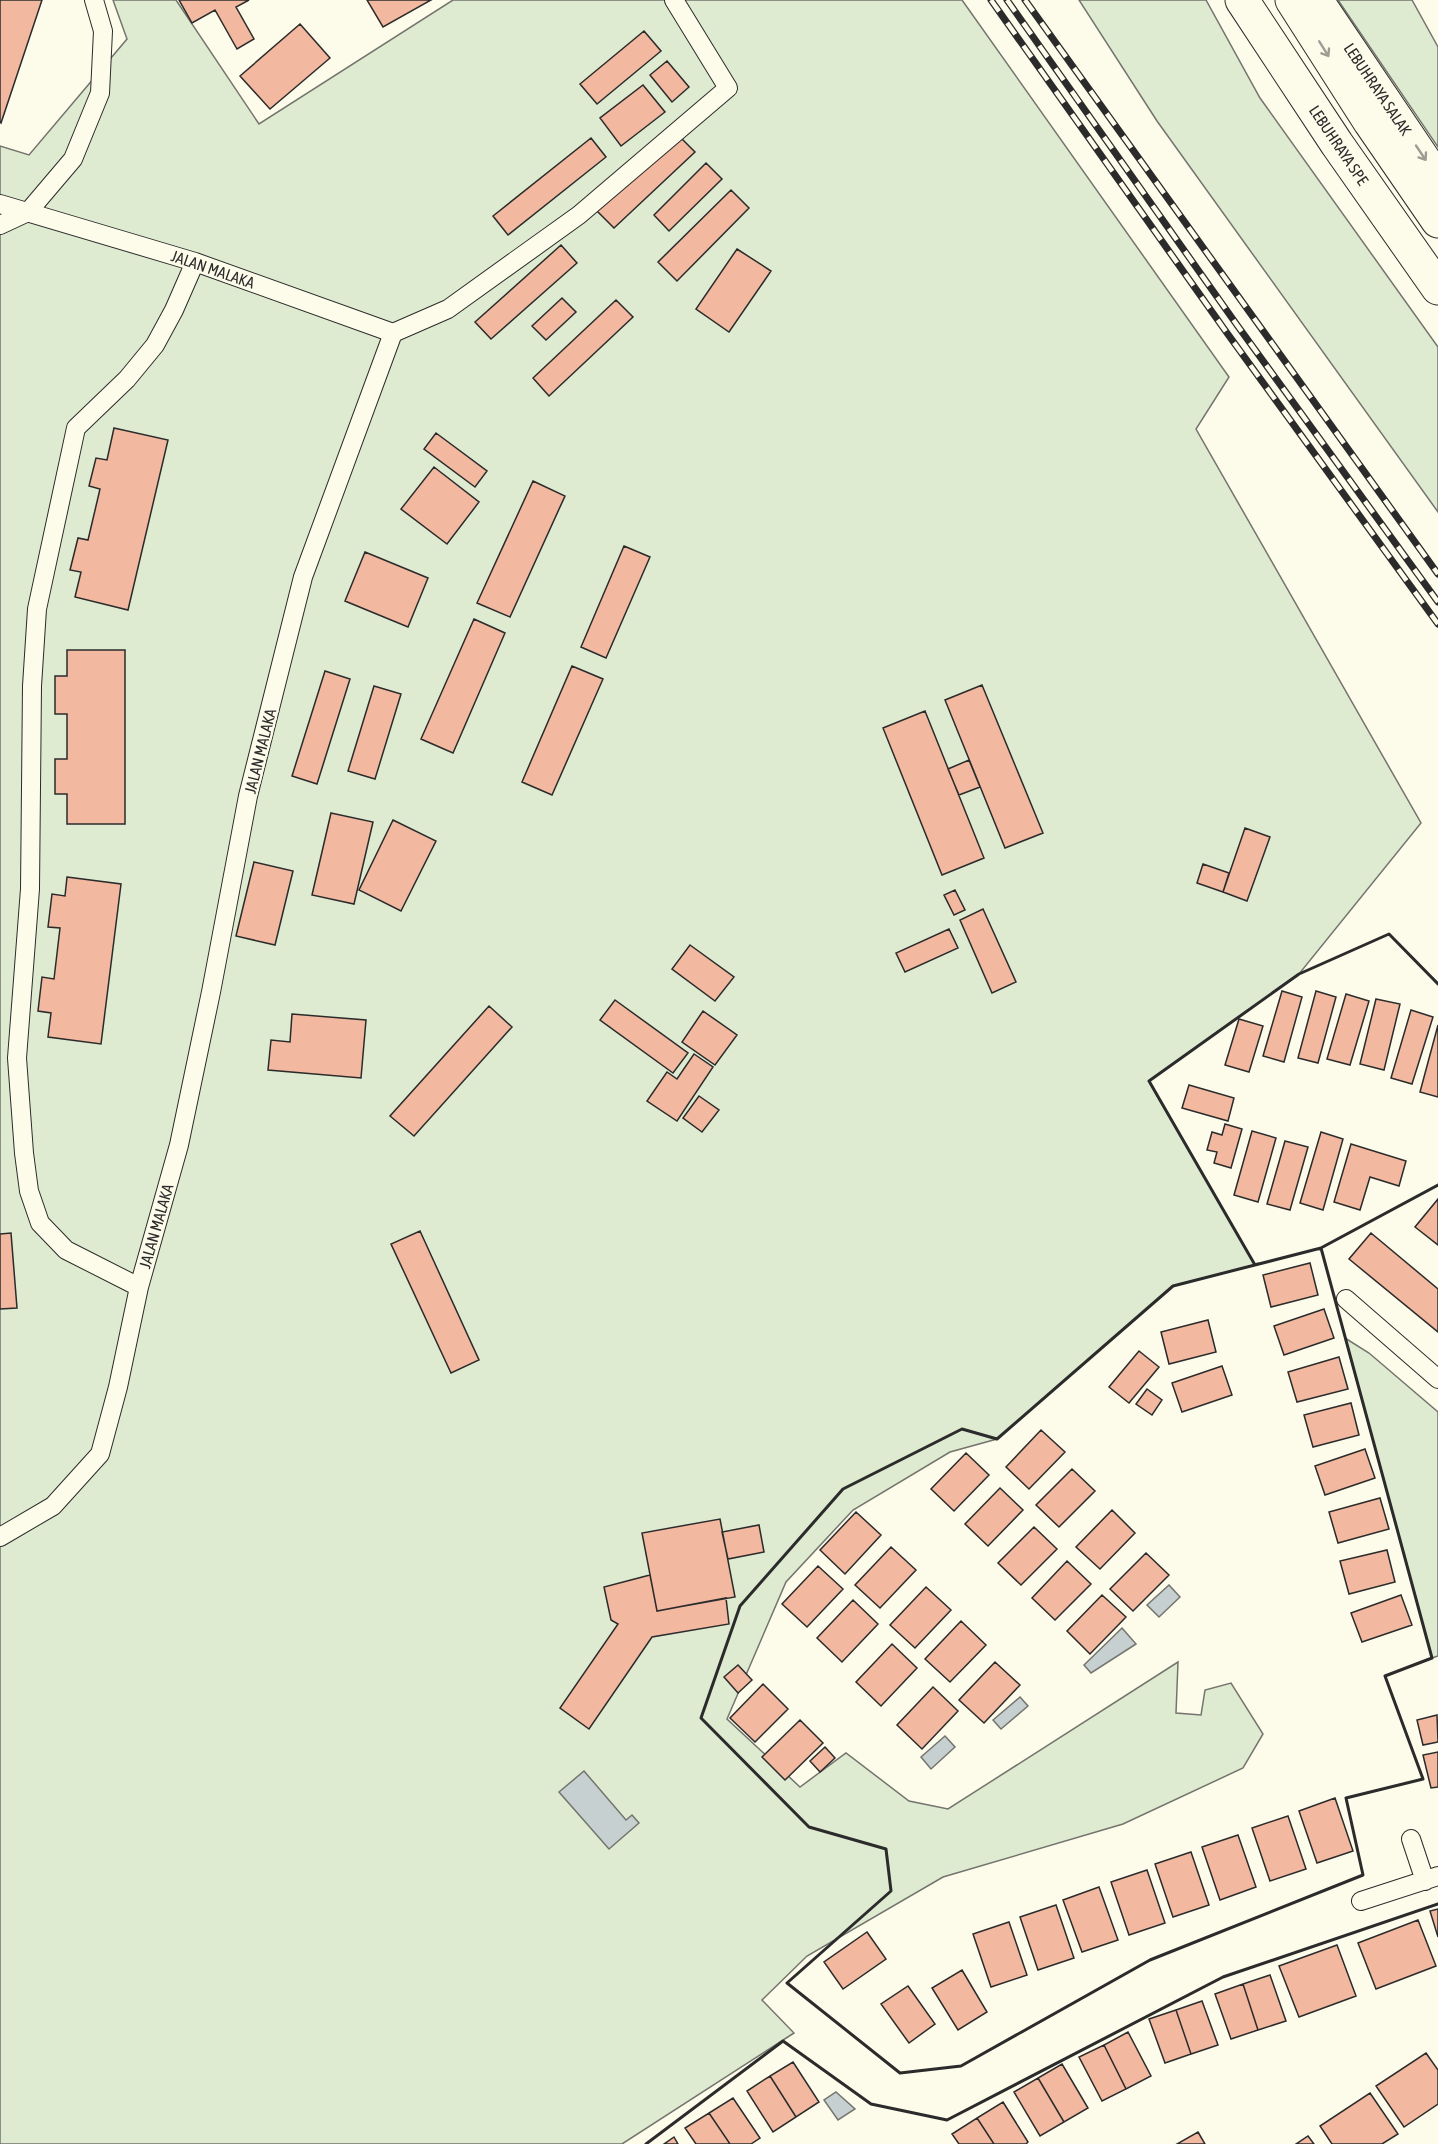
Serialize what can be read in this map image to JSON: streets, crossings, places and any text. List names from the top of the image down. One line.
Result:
{"streets":{"highway":["LEBUHRAYA SALAK","LEBUHRAYA SPE"],"street":["JALAN MALAKA"]}}
